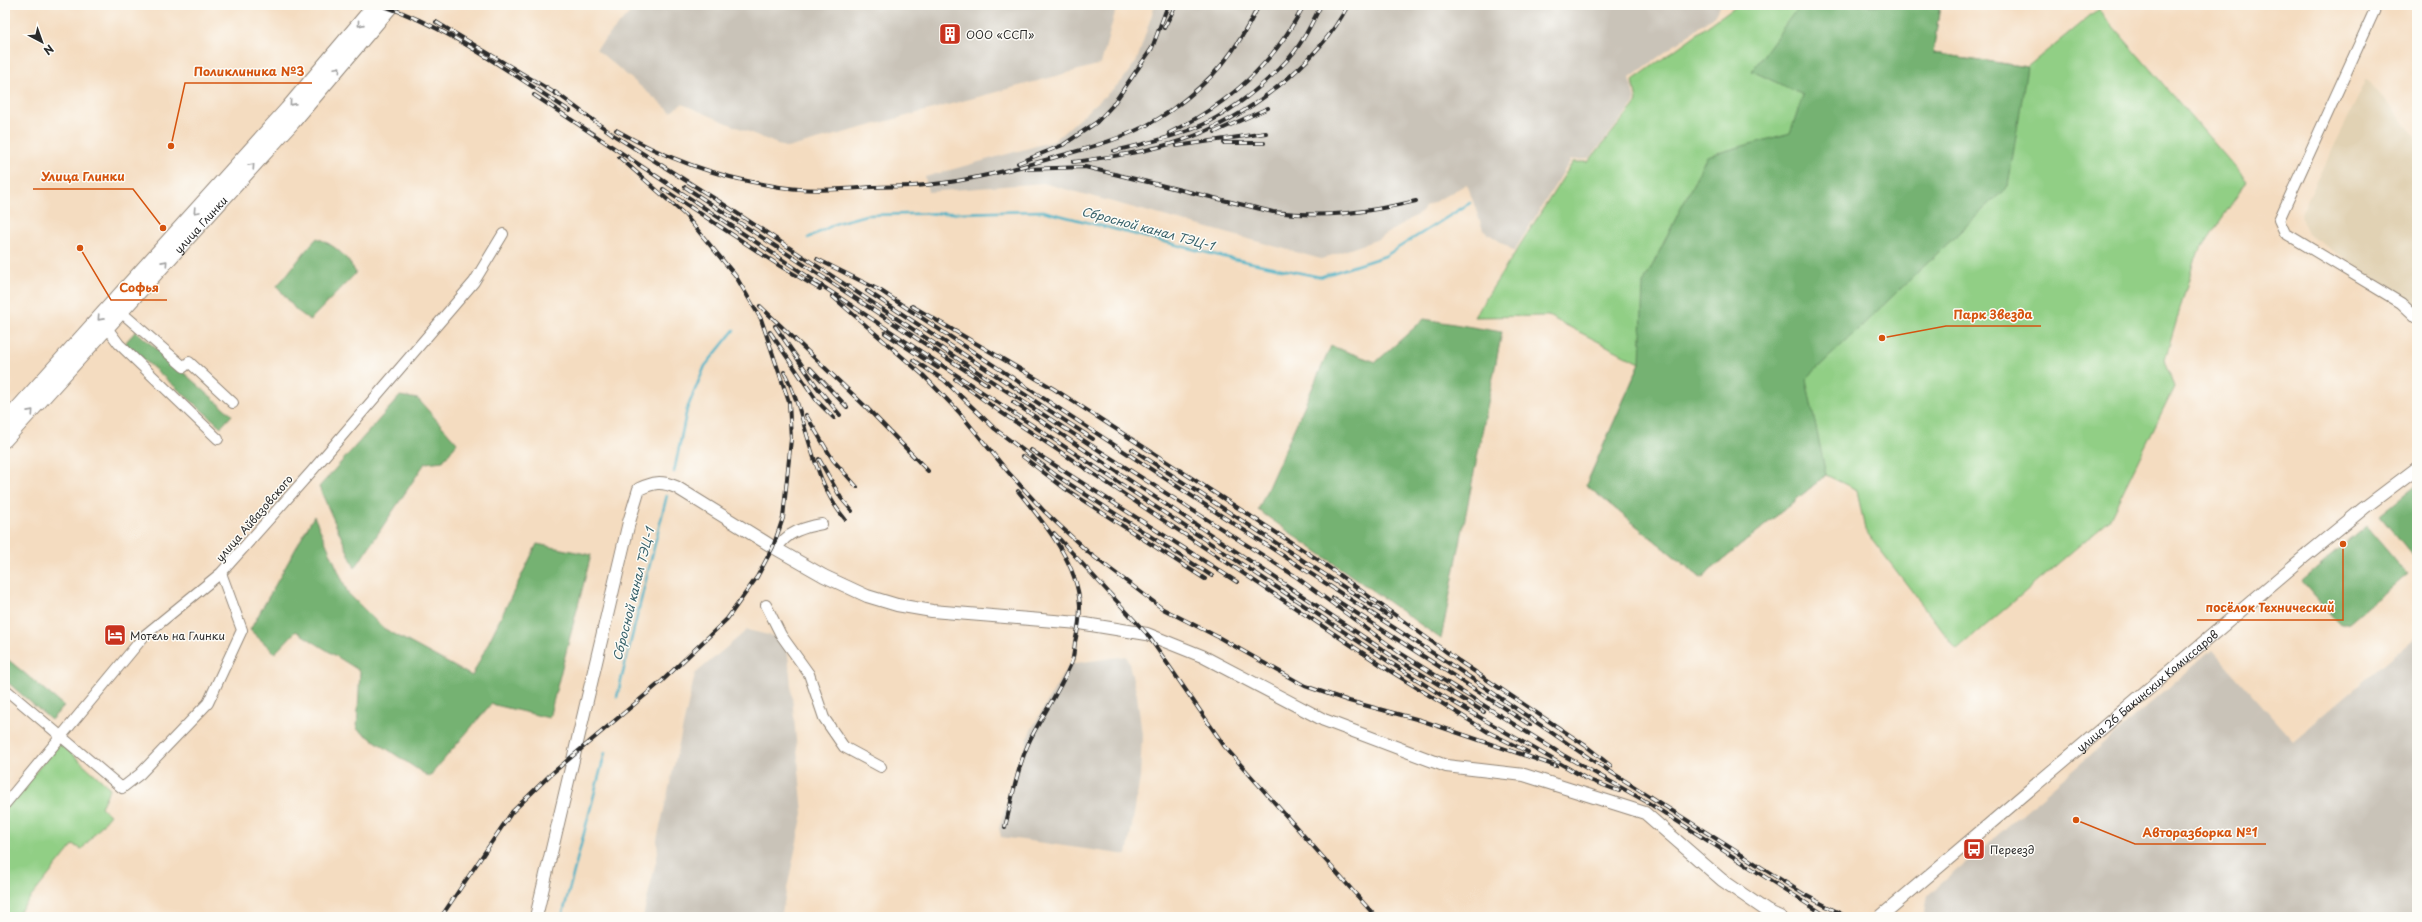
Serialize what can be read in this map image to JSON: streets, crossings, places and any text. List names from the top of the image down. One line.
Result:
{"streets":{"highway":["улица Глинки"],"main road":["улица 26 Бакинских Комиссаров"],"street":["улица Айвазовского"]},"water":["Сбросной канал ТЭЦ-1"],"places":{"building":["ООО «ССП»"],"other":["Поликлиника №3","Улица Глинки","Софья","Парк Звезда","посёлок Технический","Авторазборка №1"],"hotel":["Мотель на Глинки"],"bus stop":["Переезд"]},"north":"bottom right"}
